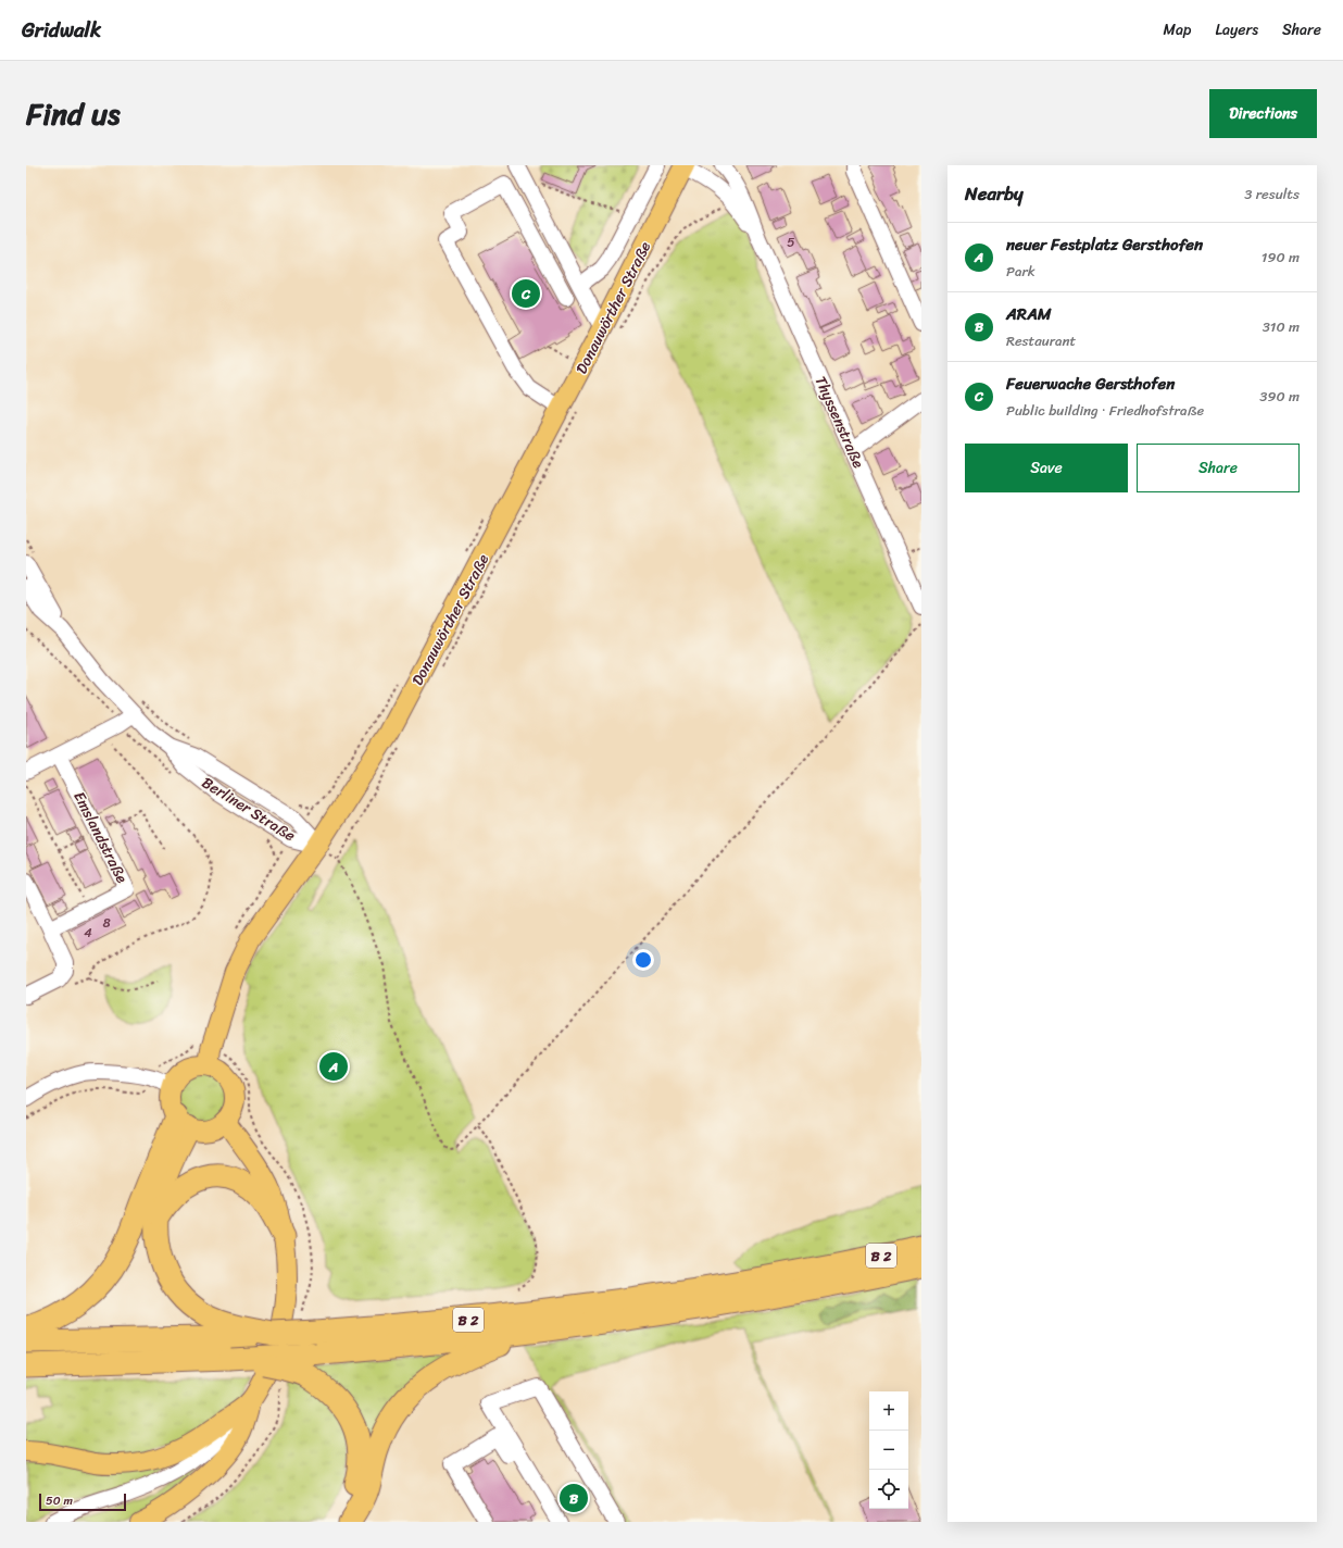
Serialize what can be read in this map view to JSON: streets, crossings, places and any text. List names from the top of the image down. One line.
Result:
{"streets":{"highway":["B 2"],"main road":["Donauwörther Straße"],"street":["Thyssenstraße","Berliner Straße","Emslandstraße"]},"crossings":[["Donauwörther Straße","Thyssenstraße"],["Donauwörther Straße","Berliner Straße"]],"house_numbers":["5","8","4"],"scale_bar":"50 m","page":{"header":"Gridwalk","nav":["Map","Layers","Share"],"title":"Find us","buttons":["Directions",["Save","Share"]],"heading":["Nearby","3 results"],"list":[{"mark":"A","name":"neuer Festplatz Gersthofen","note":"Park","value":"190 m"},{"mark":"B","name":"ARAM","note":"Restaurant","value":"310 m"},{"mark":"C","name":"Feuerwache Gersthofen","note":"Public building · Friedhofstraße","value":"390 m"}],"pins":["C","A","B"],"map_buttons":["+","−"],"scale":"50 m"}}
